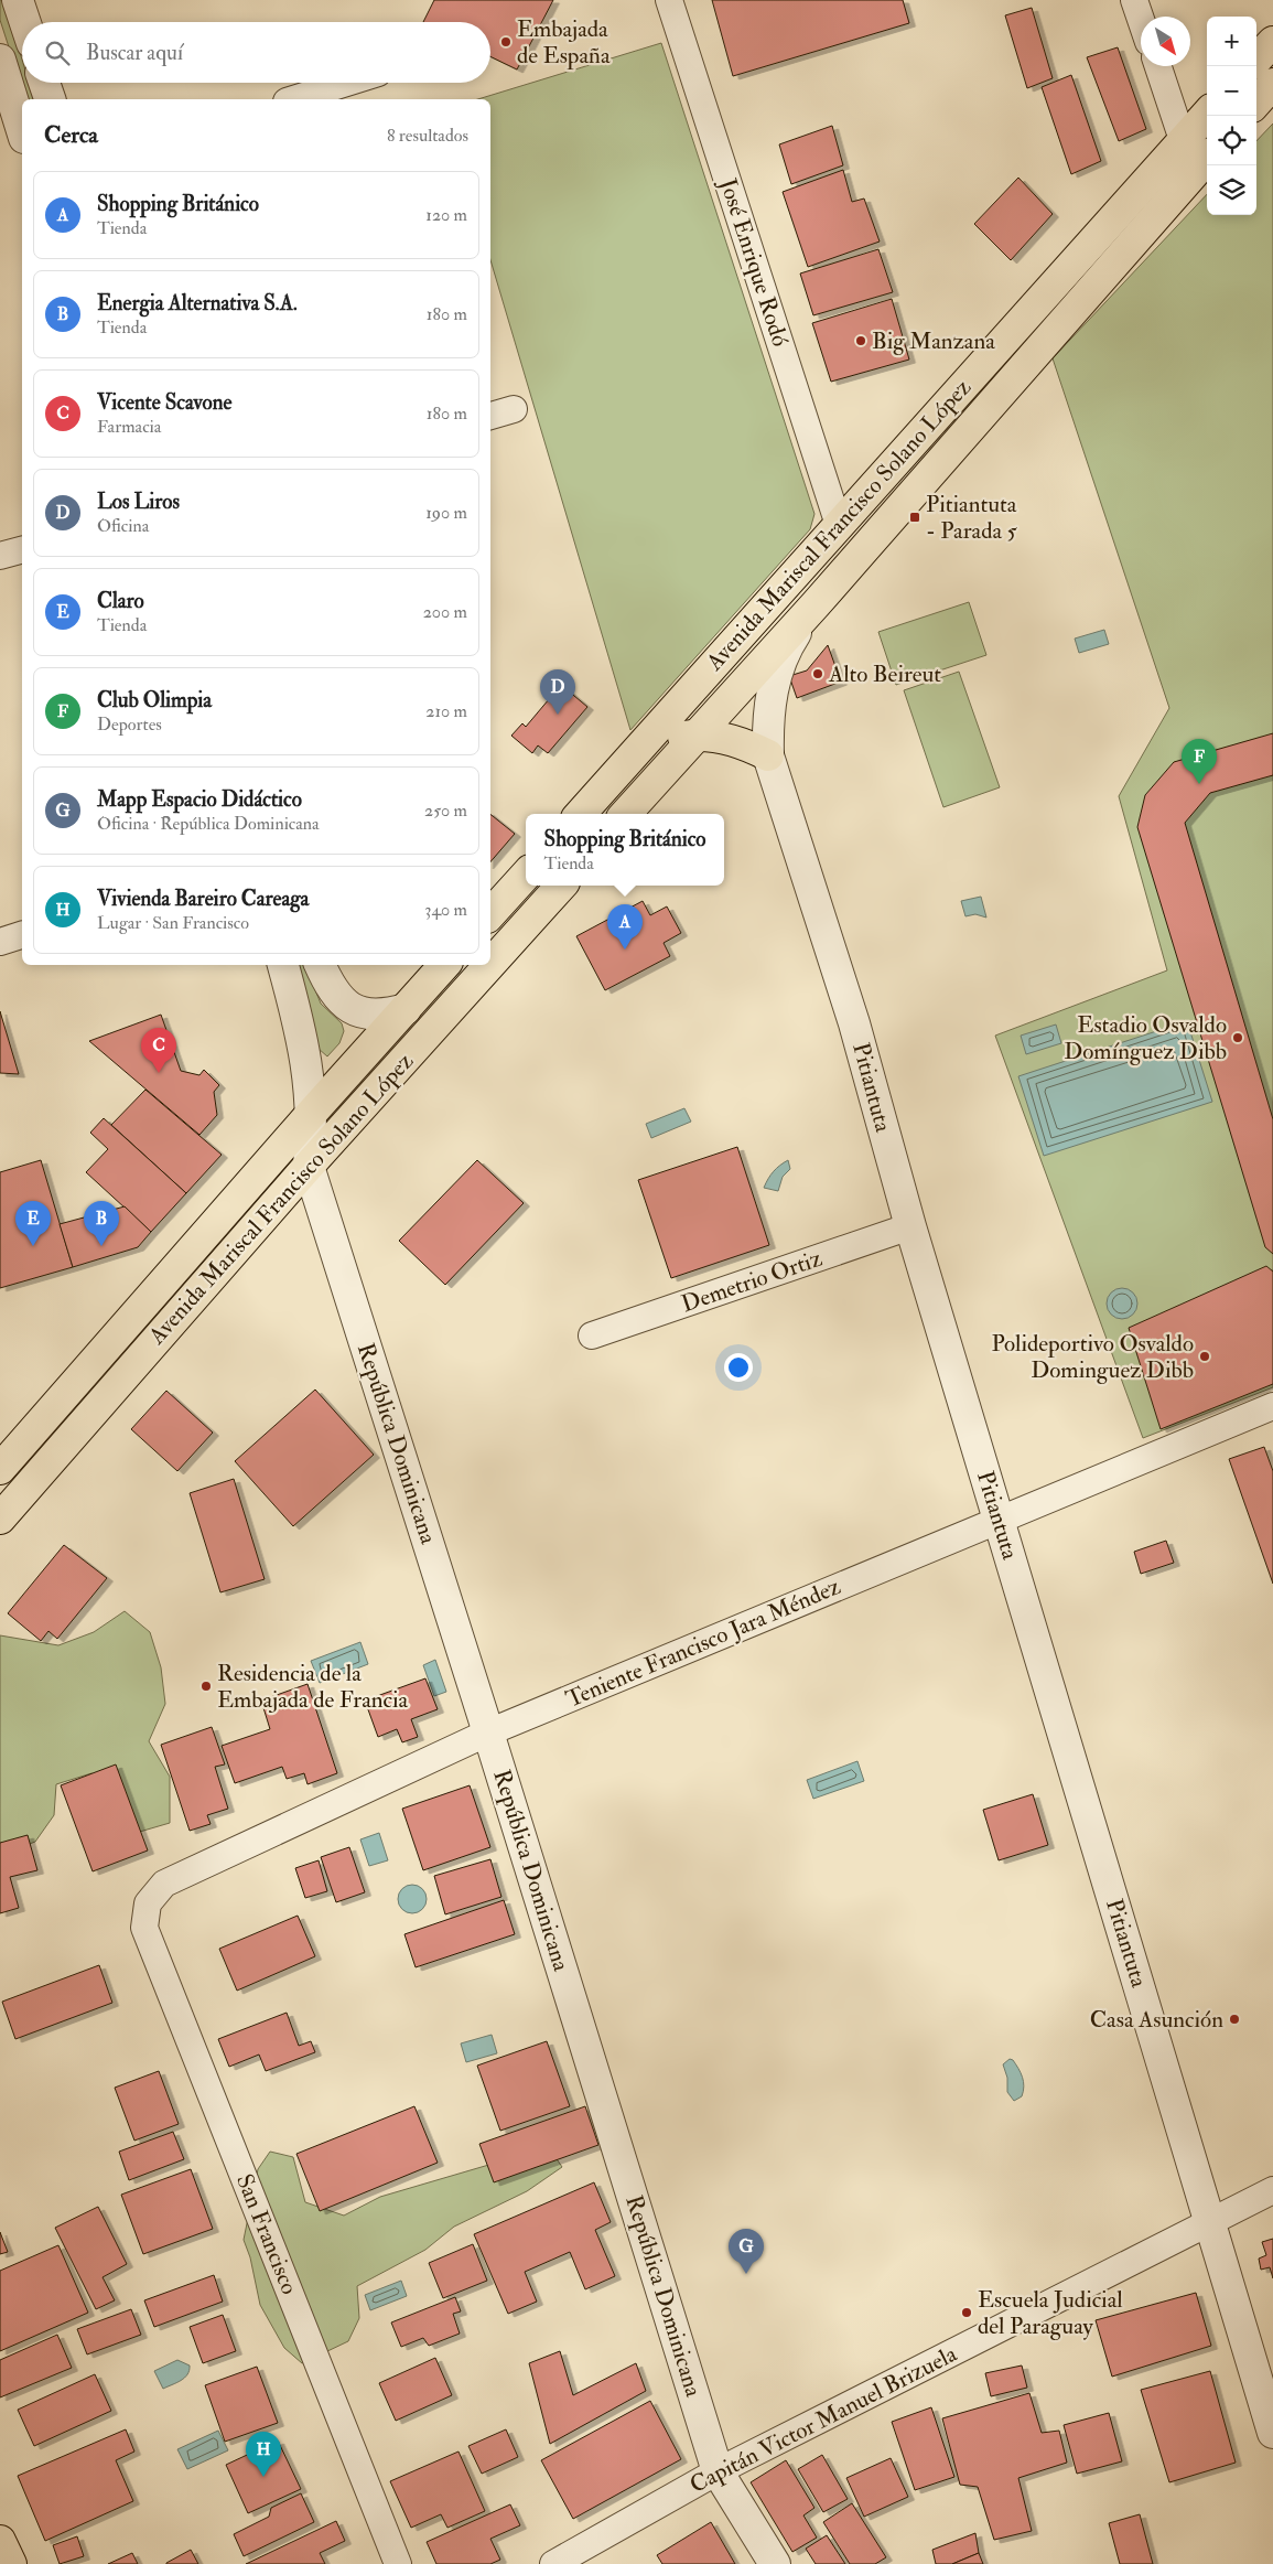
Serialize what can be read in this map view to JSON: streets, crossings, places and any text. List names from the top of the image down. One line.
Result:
{"streets":{"main road":["Avenida Mariscal Francisco Solano López"],"street":["José Enrique Rodó","Pitiantuta","Demetrio Ortiz","República Dominicana","Teniente Francisco Jara Méndez","San Francisco","Capitán Victor Manuel Brizuela"]},"crossings":[["José Enrique Rodó","Avenida Mariscal Francisco Solano López"],["Avenida Mariscal Francisco Solano López","Pitiantuta"],["Avenida Mariscal Francisco Solano López","República Dominicana"],["Pitiantuta","Demetrio Ortiz"],["Pitiantuta","Teniente Francisco Jara Méndez"],["Pitiantuta","Capitán Victor Manuel Brizuela"],["República Dominicana","Teniente Francisco Jara Méndez"],["República Dominicana","Capitán Victor Manuel Brizuela"],["Teniente Francisco Jara Méndez","San Francisco"]],"places":{"other":["Embajada de España","Big Manzana","Alto Beireut","Estadio Osvaldo Domínguez Dibb","Polideportivo Osvaldo Dominguez Dibb","Residencia de la Embajada de Francia","Casa Asunción","Escuela Judicial del Paraguay"],"transit":["Pitiantuta - Parada 5"]},"north":"bottom right","page":{"map_buttons":["+","−"],"search":"Buscar aquí","heading":["Cerca","8 resultados"],"list":[{"mark":"A","name":"Shopping Británico","note":"Tienda","value":"120 m"},{"mark":"B","name":"Energia Alternativa S.A.","note":"Tienda","value":"180 m"},{"mark":"C","name":"Vicente Scavone","note":"Farmacia","value":"180 m"},{"mark":"D","name":"Los Liros","note":"Oficina","value":"190 m"},{"mark":"E","name":"Claro","note":"Tienda","value":"200 m"},{"mark":"F","name":"Club Olimpia","note":"Deportes","value":"210 m"},{"mark":"G","name":"Mapp Espacio Didáctico","note":"Oficina · República Dominicana","value":"250 m"},{"mark":"H","name":"Vivienda Bareiro Careaga","note":"Lugar · San Francisco","value":"340 m"}],"pins":["D","F","A","C","B","E","G","H"],"popup":["Shopping Británico","Tienda"]}}
